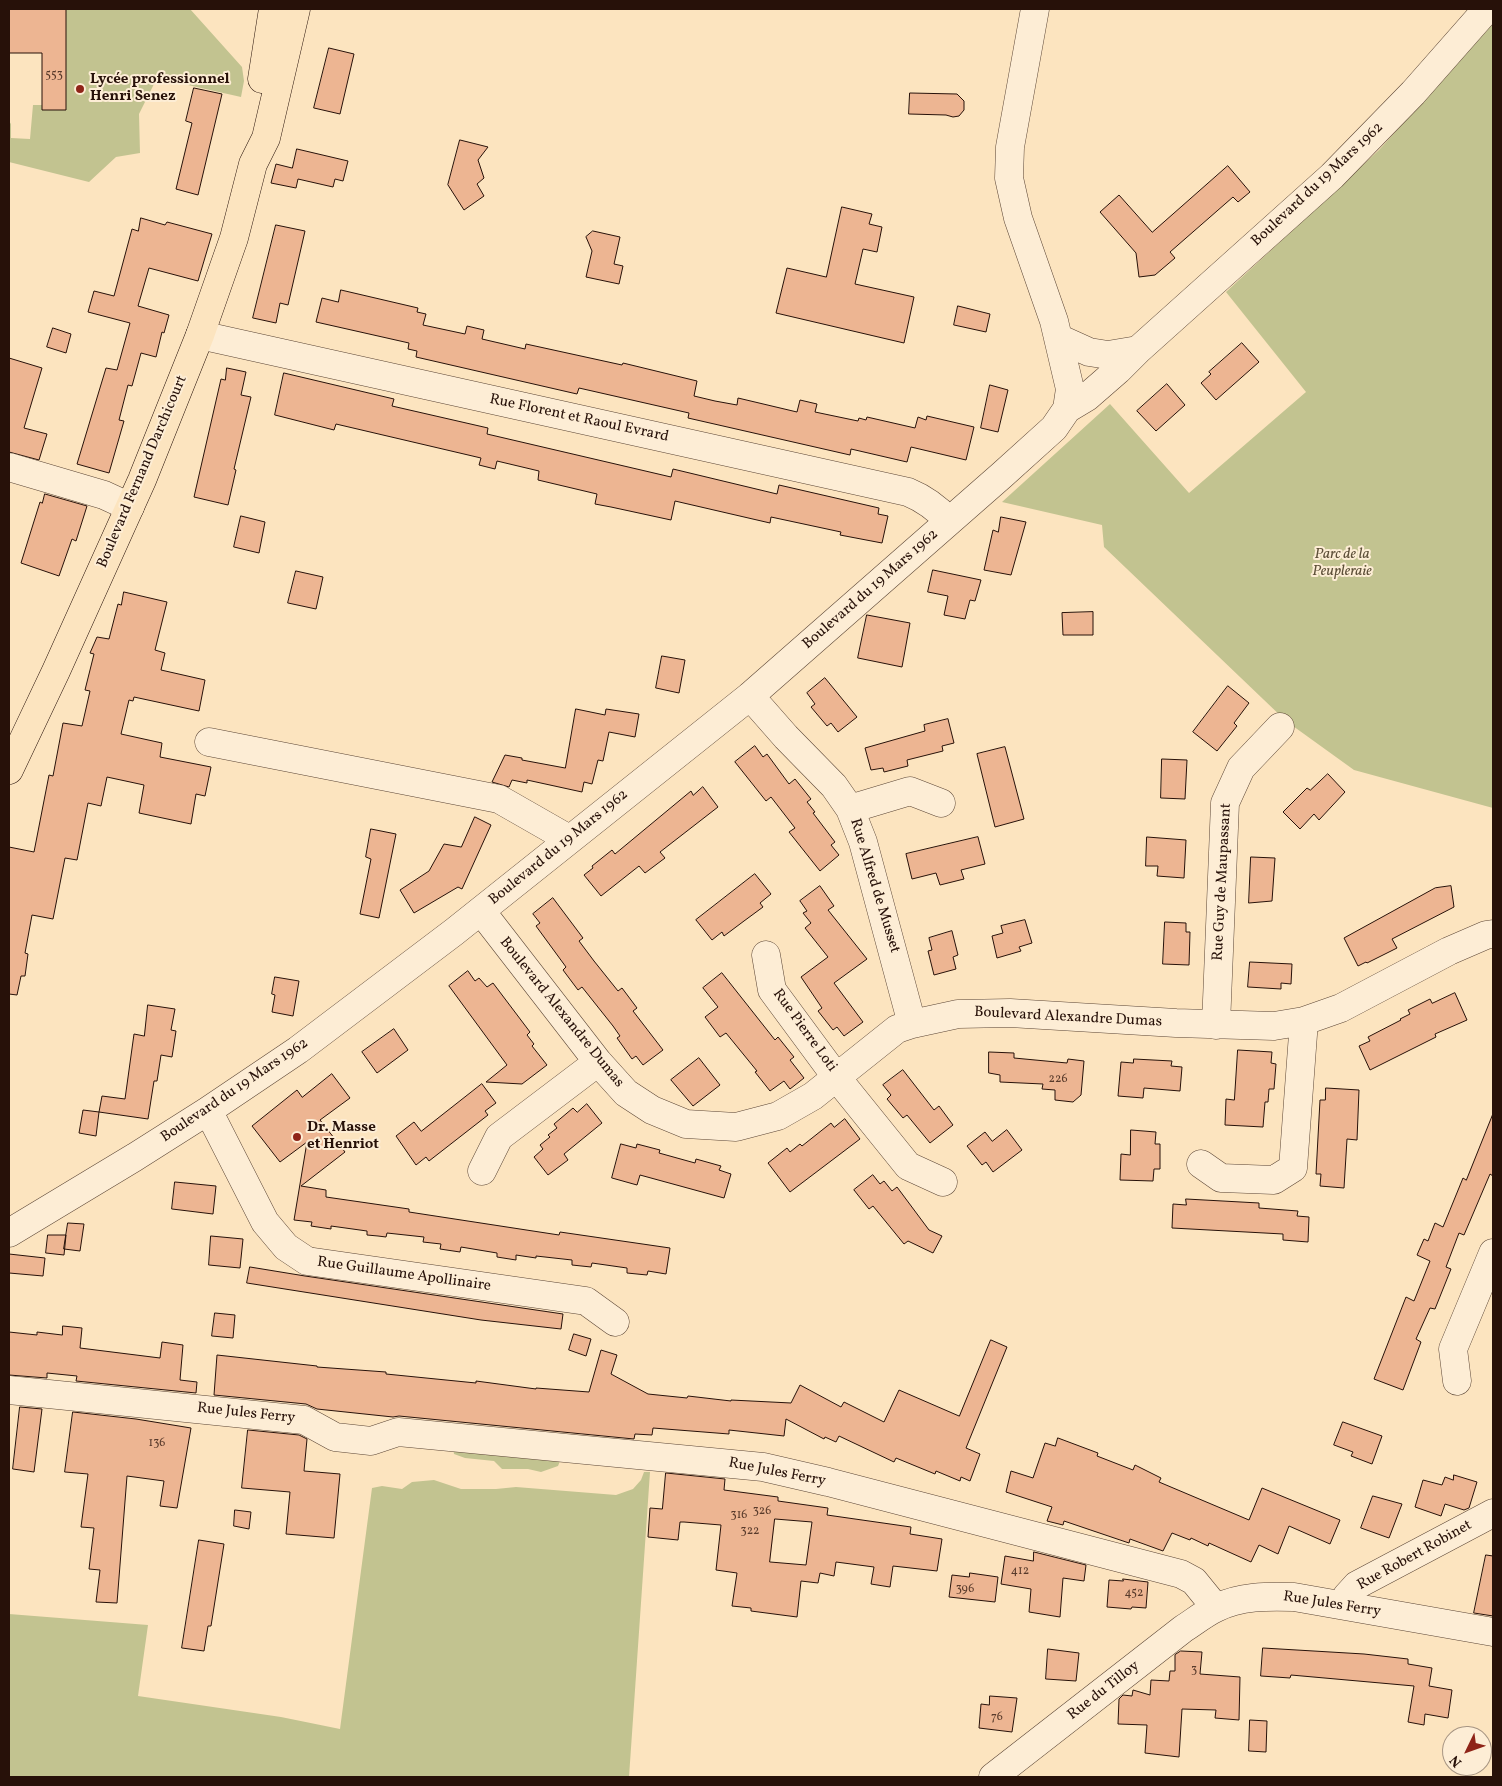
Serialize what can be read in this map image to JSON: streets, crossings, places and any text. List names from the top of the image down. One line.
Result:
{"streets":{"main road":["Boulevard Fernand Darchicourt"],"street":["Boulevard du 19 Mars 1962","Rue Florent et Raoul Evrard","Rue Guy de Maupassant","Rue Alfred de Musset","Boulevard Alexandre Dumas","Rue Pierre Loti","Rue Guillaume Apollinaire","Rue Jules Ferry","Rue Robert Robinet","Rue du Tilloy"]},"crossings":[["Boulevard du 19 Mars 1962","Rue Florent et Raoul Evrard"],["Boulevard du 19 Mars 1962","Rue Alfred de Musset"],["Boulevard du 19 Mars 1962","Boulevard Alexandre Dumas"],["Boulevard du 19 Mars 1962","Rue Guillaume Apollinaire"],["Rue Florent et Raoul Evrard","Boulevard Fernand Darchicourt"],["Rue Guy de Maupassant","Boulevard Alexandre Dumas"],["Rue Alfred de Musset","Boulevard Alexandre Dumas"],["Boulevard Alexandre Dumas","Rue Pierre Loti"],["Rue Jules Ferry","Rue Robert Robinet"],["Rue Jules Ferry","Rue du Tilloy"]],"parks":["Parc de la Peupleraie"],"places":["Lycée professionnel Henri Senez","Dr. Masse et Henriot"],"house_numbers":["553","226","136","326","316","322","412","396","452","3","76"],"north":"bottom left"}
